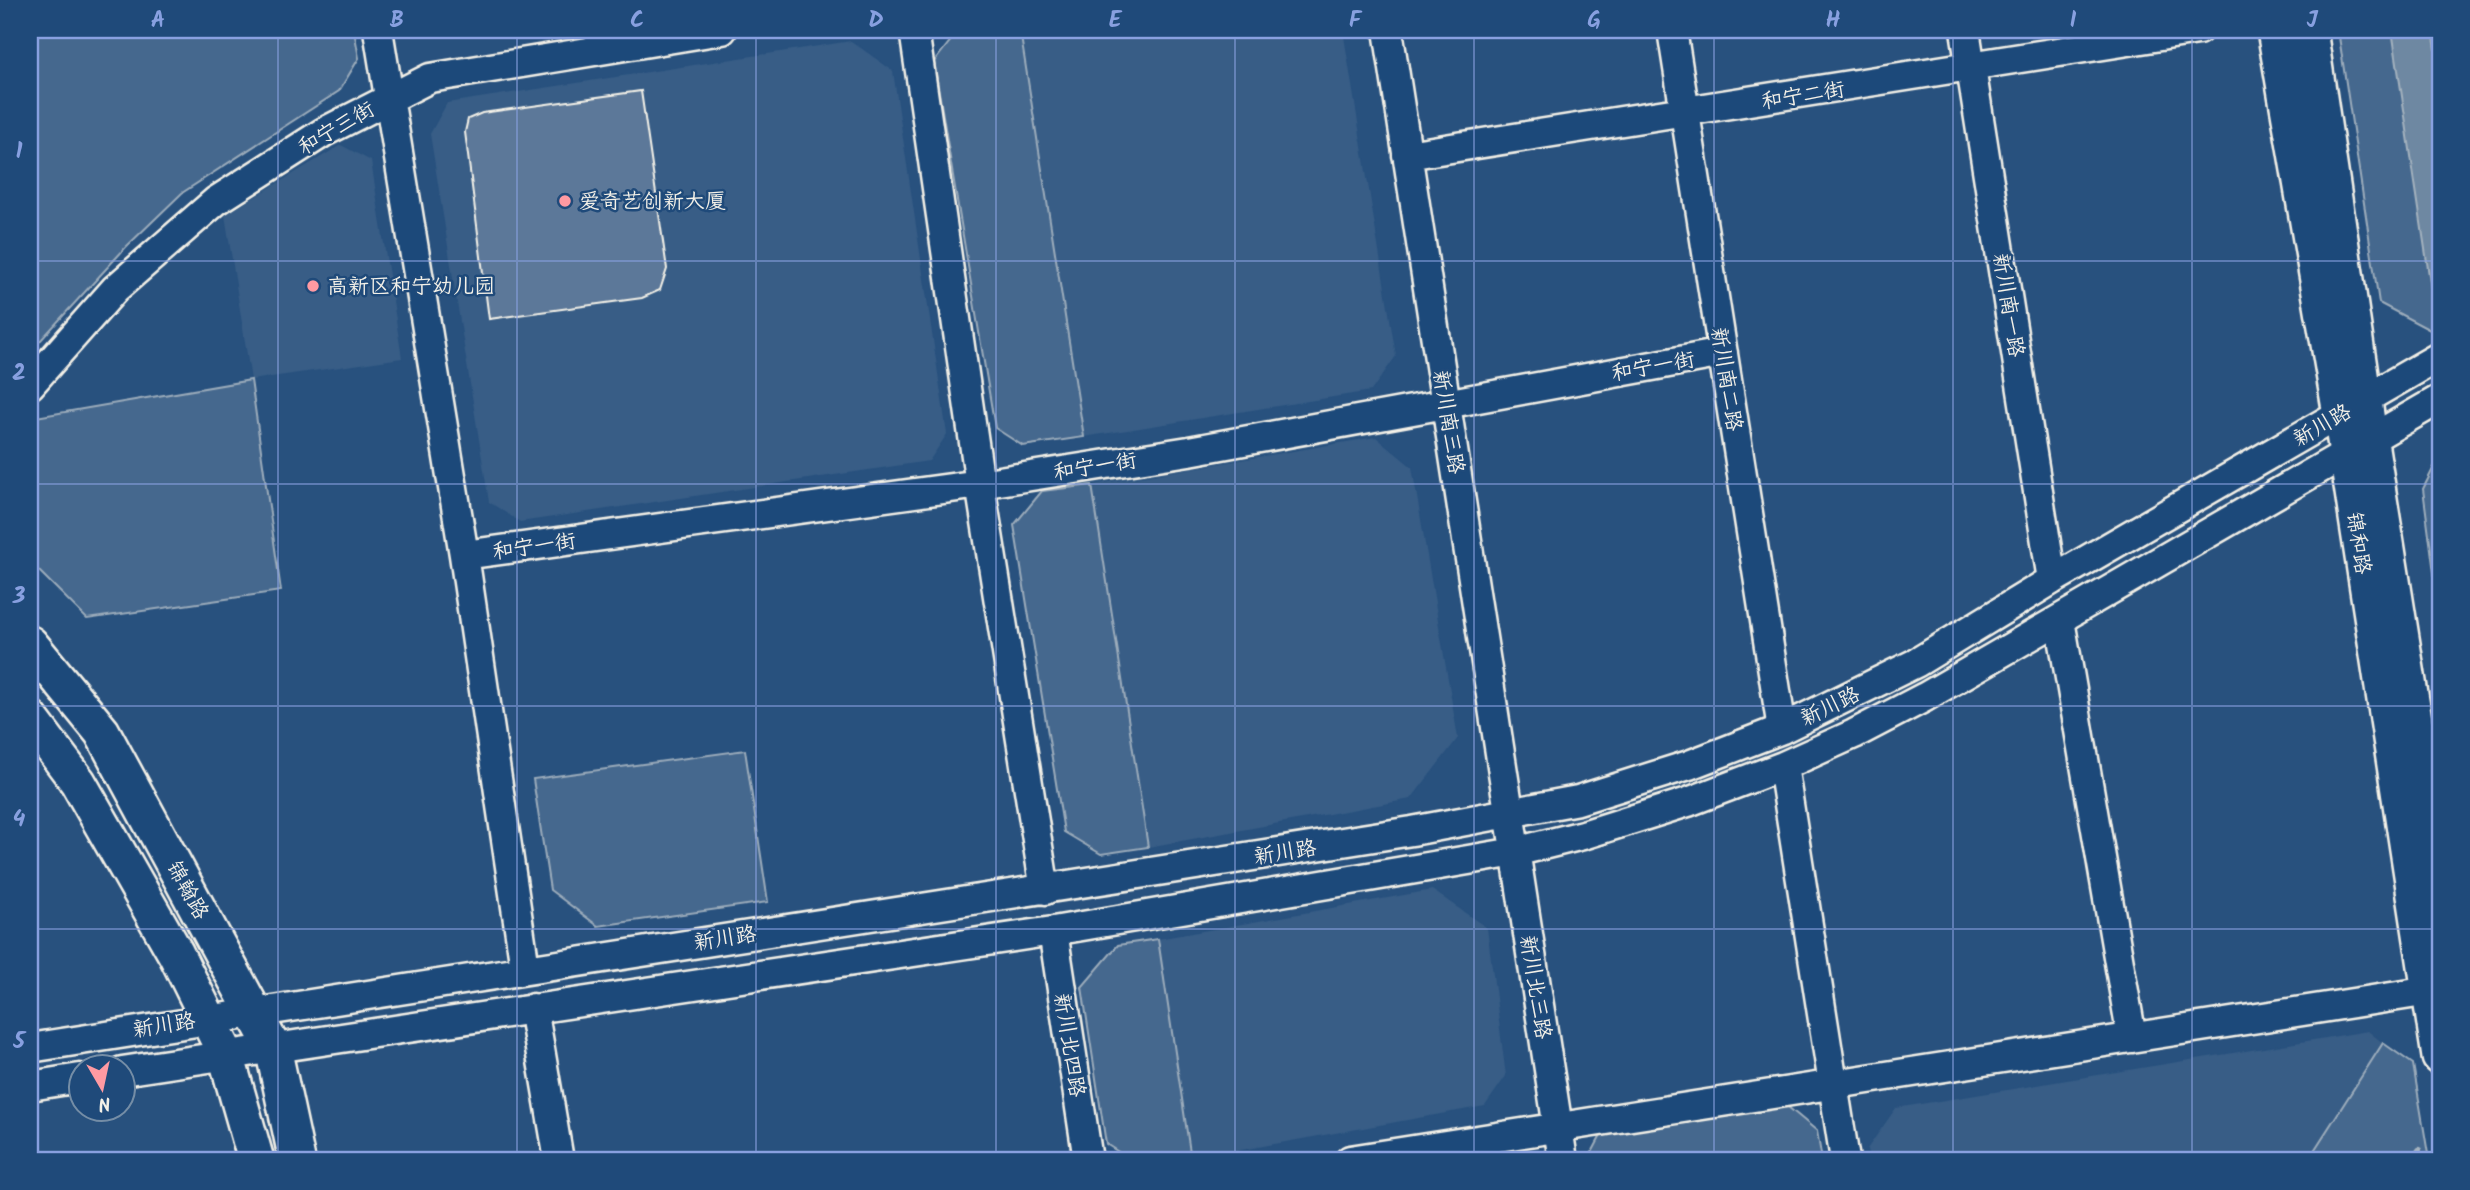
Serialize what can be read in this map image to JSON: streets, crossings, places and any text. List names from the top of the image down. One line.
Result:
{"streets":{"main road":["锦和路","锦翰路"],"street":["和宁二街","和宁三街","新川南一路","和宁一街","新川南二路","新川南三路","新川路","新川北三路","新川北四路"]},"crossings":[["和宁二街","新川南一路"],["和宁二街","新川南二路"],["和宁二街","新川南三路"],["新川南一路","新川路"],["和宁一街","新川南二路"],["和宁一街","新川南三路"],["新川南二路","新川路"],["新川南三路","新川路"],["新川南三路","新川北三路"],["新川路","锦和路"],["新川路","锦翰路"],["新川路","新川北三路"],["新川路","新川北四路"]],"places":["爱奇艺创新大厦","高新区和宁幼儿园"],"north":"bottom","grid":{"columns":["A","B","C","D","E","F","G","H","I","J"],"rows":["1","2","3","4","5"]}}
